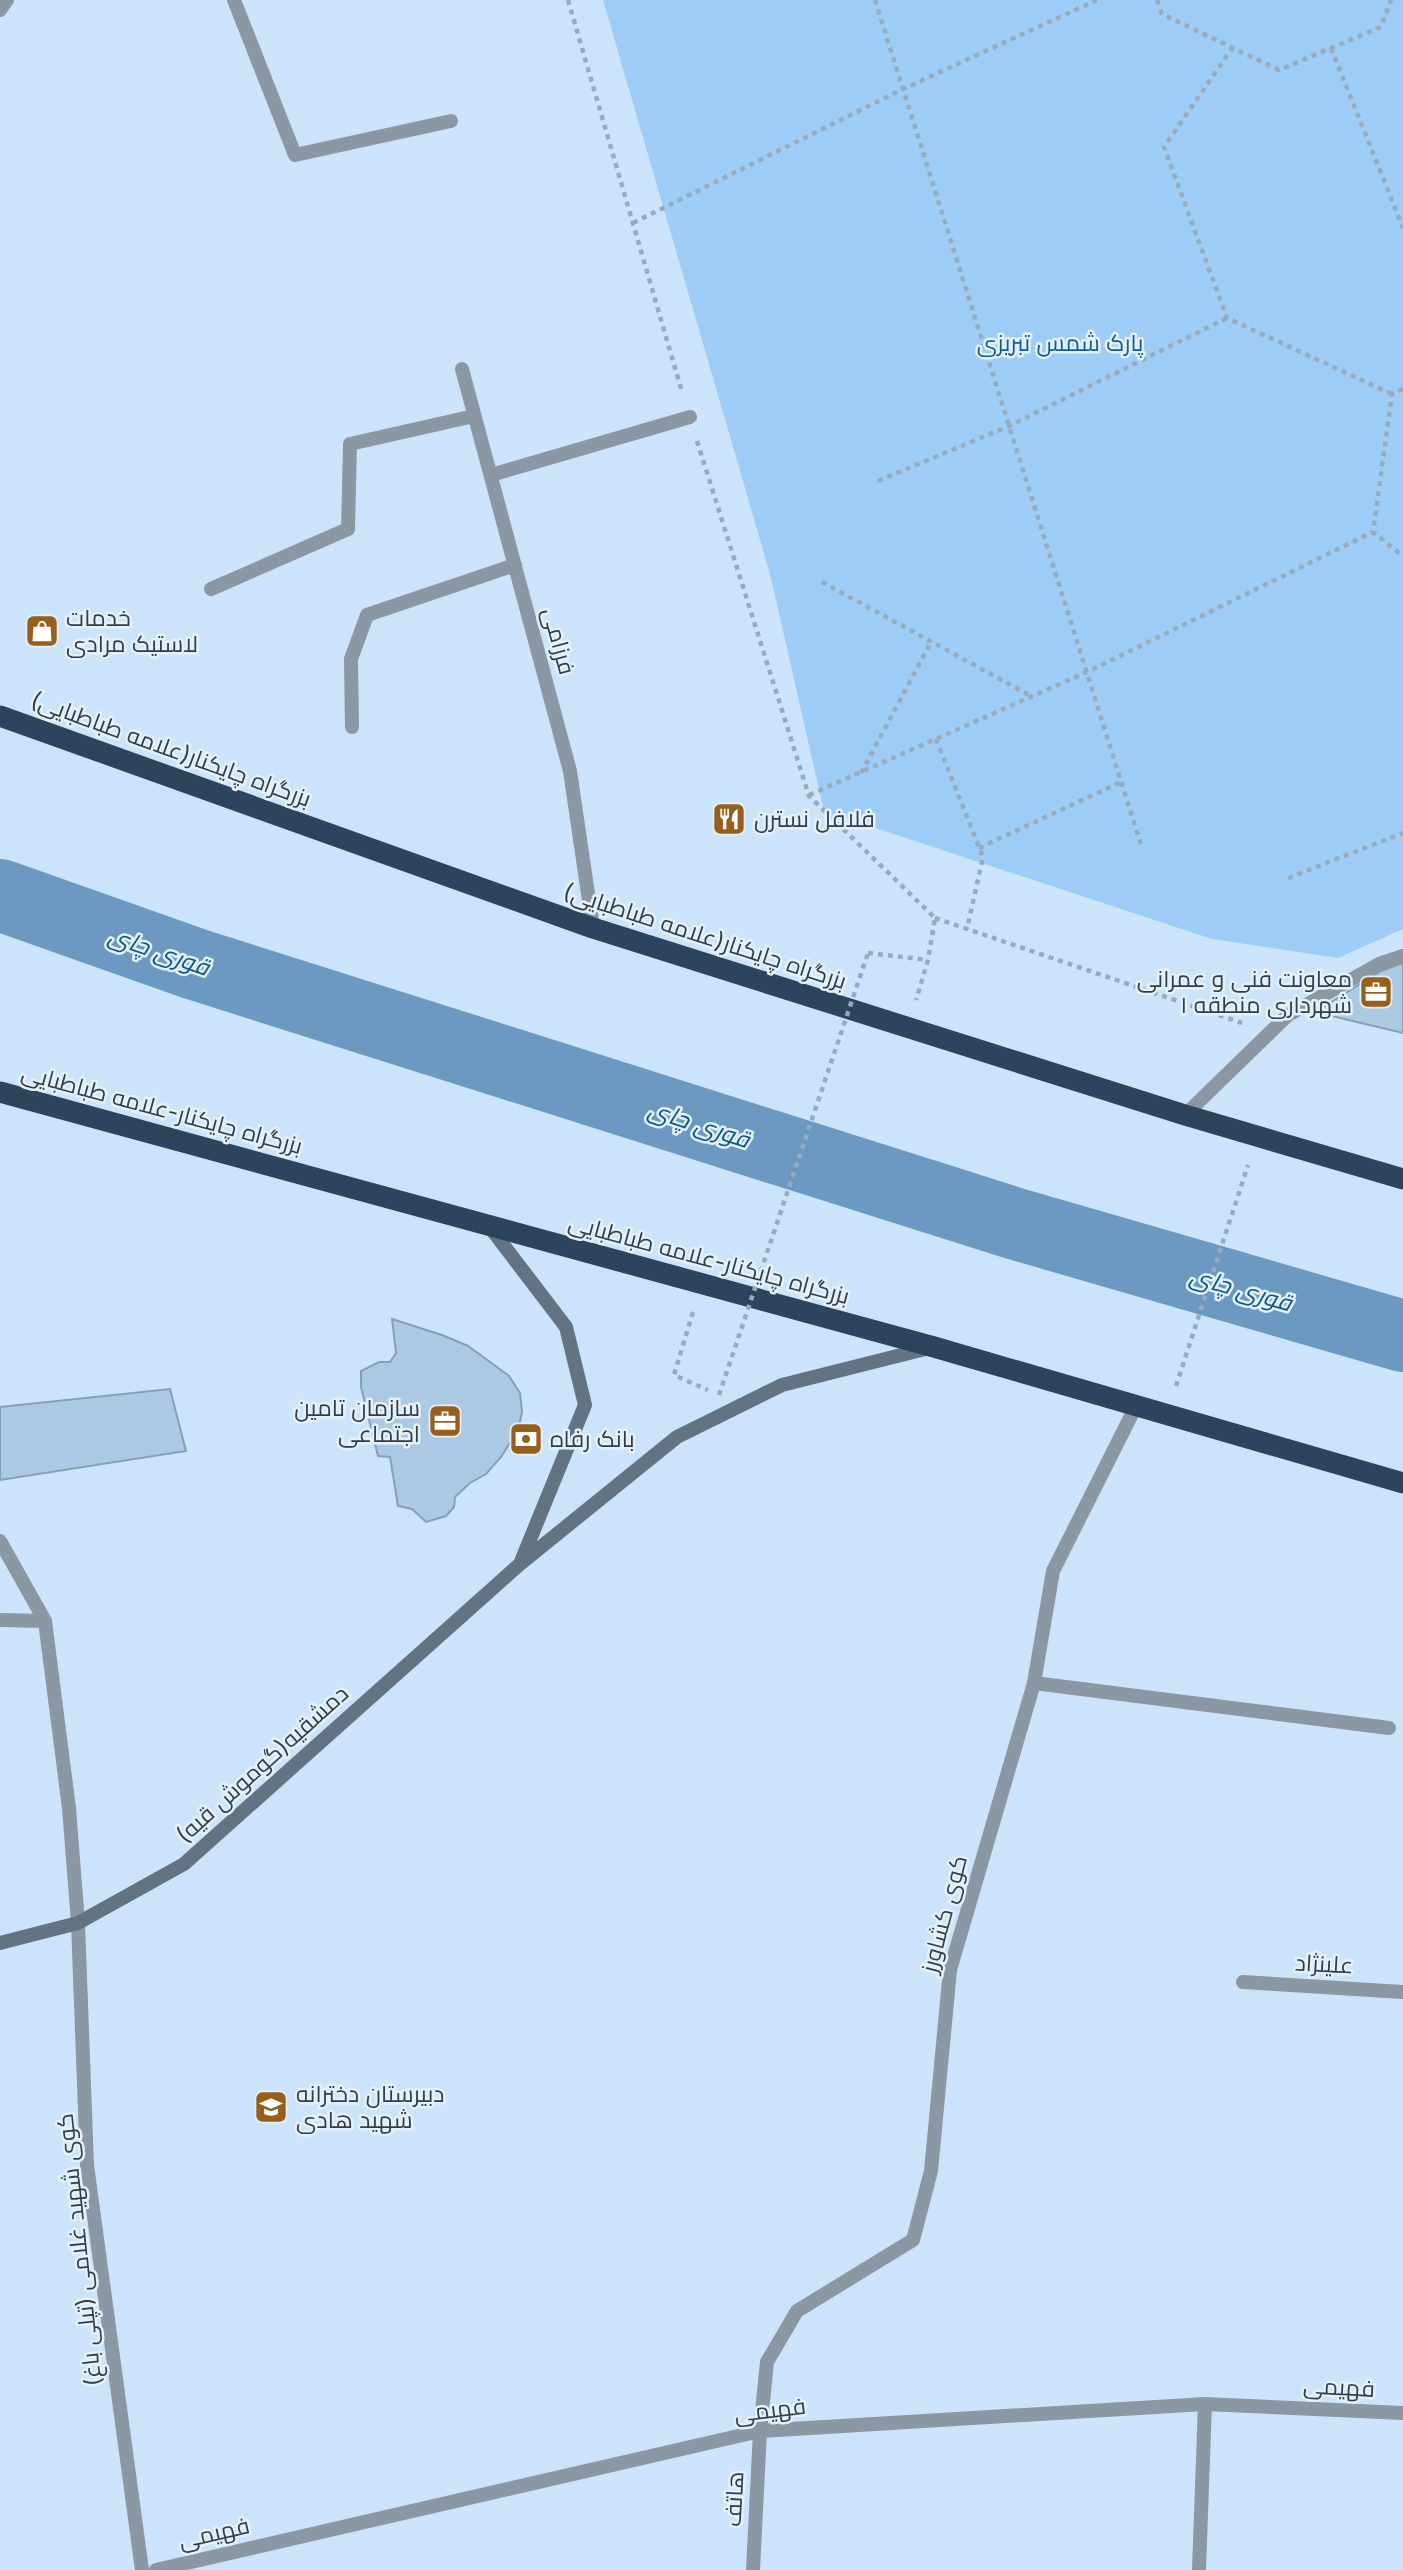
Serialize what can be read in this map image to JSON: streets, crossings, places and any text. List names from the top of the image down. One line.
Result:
{"streets":{"highway":["بزرگراه چایکنار(علامه طباطبایی)","بزرگراه چایکنار-علامه طباطبایی"],"main road":["دمشقیه(گوموش قیه)"],"street":["فرزامی","کوی کشاورز","علینژاد","کوی شهید غلامی (تپلی باغ)","فهیمی","هاتف"]},"crossings":[["فرزامی","بزرگراه چایکنار(علامه طباطبایی)"],["بزرگراه چایکنار-علامه طباطبایی","دمشقیه(گوموش قیه)"],["بزرگراه چایکنار-علامه طباطبایی","کوی کشاورز"],["دمشقیه(گوموش قیه)","کوی شهید غلامی (تپلی باغ)"],["کوی کشاورز","فهیمی"],["کوی کشاورز","هاتف"],["فهیمی","هاتف"]],"water":["قوری چای"],"parks":["پارک شمس تبریزی"],"places":{"shop":["خدمات لاستیک مرادی"],"restaurant":["فلافل نسترن"],"office":["معاونت فنی و عمرانی شهرداری منطقه ۱","سازمان تامین اجتماعی"],"bank":["بانک رفاه"],"school or university":["دبیرستان دخترانه شهید هادی"]}}
